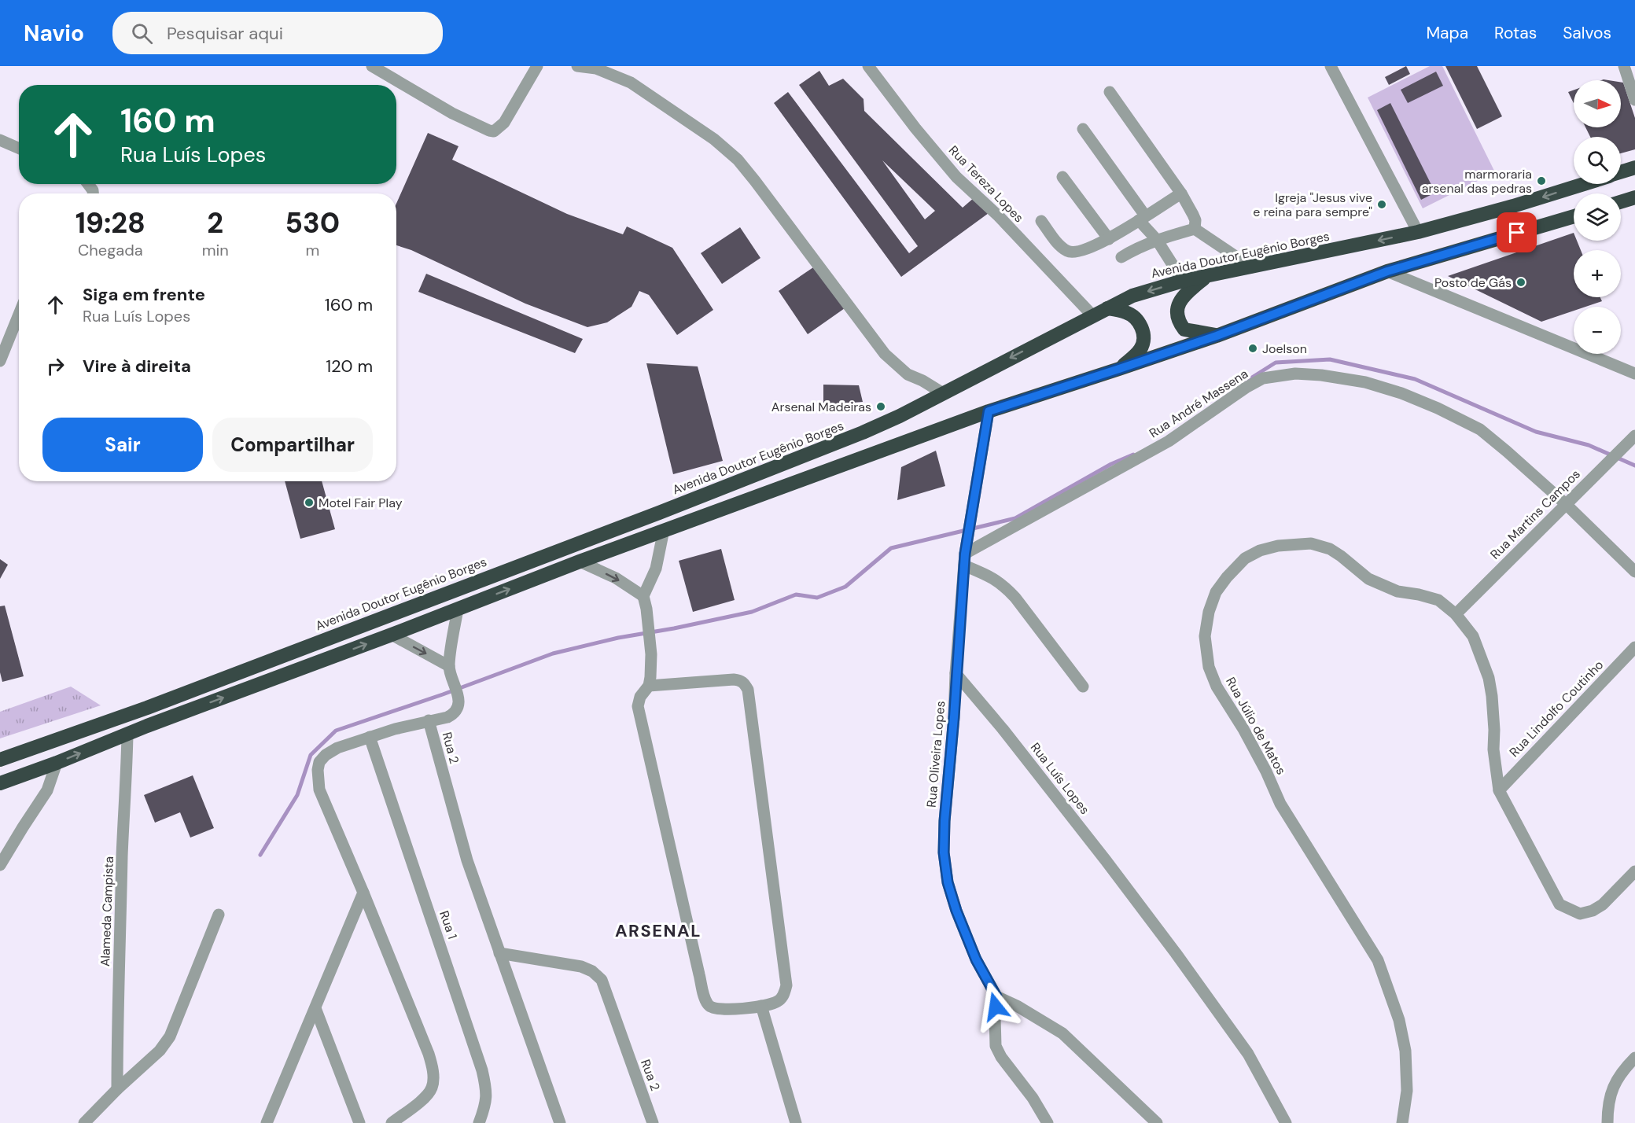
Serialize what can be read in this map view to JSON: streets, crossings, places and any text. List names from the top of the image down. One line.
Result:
{"streets":{"highway":["Avenida Doutor Eugênio Borges"],"street":["Rua Tereza Lopes","Rua André Massena","Rua Martins Campos","Rua Lindolfo Coutinho","Rua Júlio de Matos","Rua 2","Rua Oliveira Lopes","Rua Luís Lopes","Alameda Campista","Rua 1"]},"crossings":[["Rua Tereza Lopes","Avenida Doutor Eugênio Borges"],["Rua André Massena","Rua Martins Campos"],["Rua Martins Campos","Rua Júlio de Matos"],["Rua Lindolfo Coutinho","Rua Júlio de Matos"],["Rua 2","Rua 1"],["Rua Oliveira Lopes","Rua Luís Lopes"]],"districts":["ARSENAL"],"places":["marmoraria arsenal das pedras","Igreja \"Jesus vive e reina para sempre\"","Posto de Gás","Joelson","Arsenal Madeiras","Motel Fair Play"],"north":"right","page":{"header":"Navio","search":"Pesquisar aqui","nav":["Mapa","Rotas","Salvos"],"map_buttons":["+","−"],"turn":["160 m","Rua Luís Lopes"],"eta":["19:28","Chegada","2","min","530","m"],"list":[{"name":"Siga em frente","note":"Rua Luís Lopes","value":"160 m"},{"name":"Vire à direita","value":"120 m"}],"buttons":["Sair","Compartilhar"]}}
